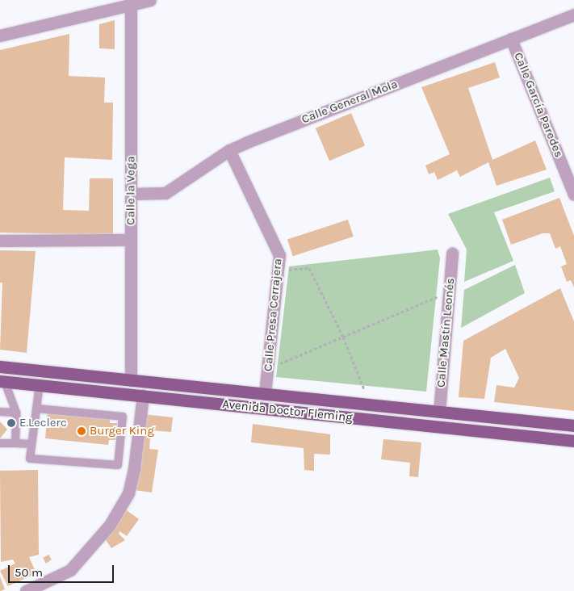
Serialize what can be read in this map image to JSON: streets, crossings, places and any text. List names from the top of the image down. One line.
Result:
{"streets":{"main road":["Avenida Doctor Fleming"],"street":["Calle General Mola","Calle García Paredes","Calle la Vega","Calle Presa Cerrajera","Calle Mastín Leonés"]},"crossings":[["Calle General Mola","Calle García Paredes"],["Calle General Mola","Calle la Vega"],["Calle General Mola","Calle Presa Cerrajera"],["Calle la Vega","Avenida Doctor Fleming"],["Calle Presa Cerrajera","Avenida Doctor Fleming"],["Calle Mastín Leonés","Avenida Doctor Fleming"]],"places":["E.Leclerc","Burger King"],"scale_bar":"50 m"}
